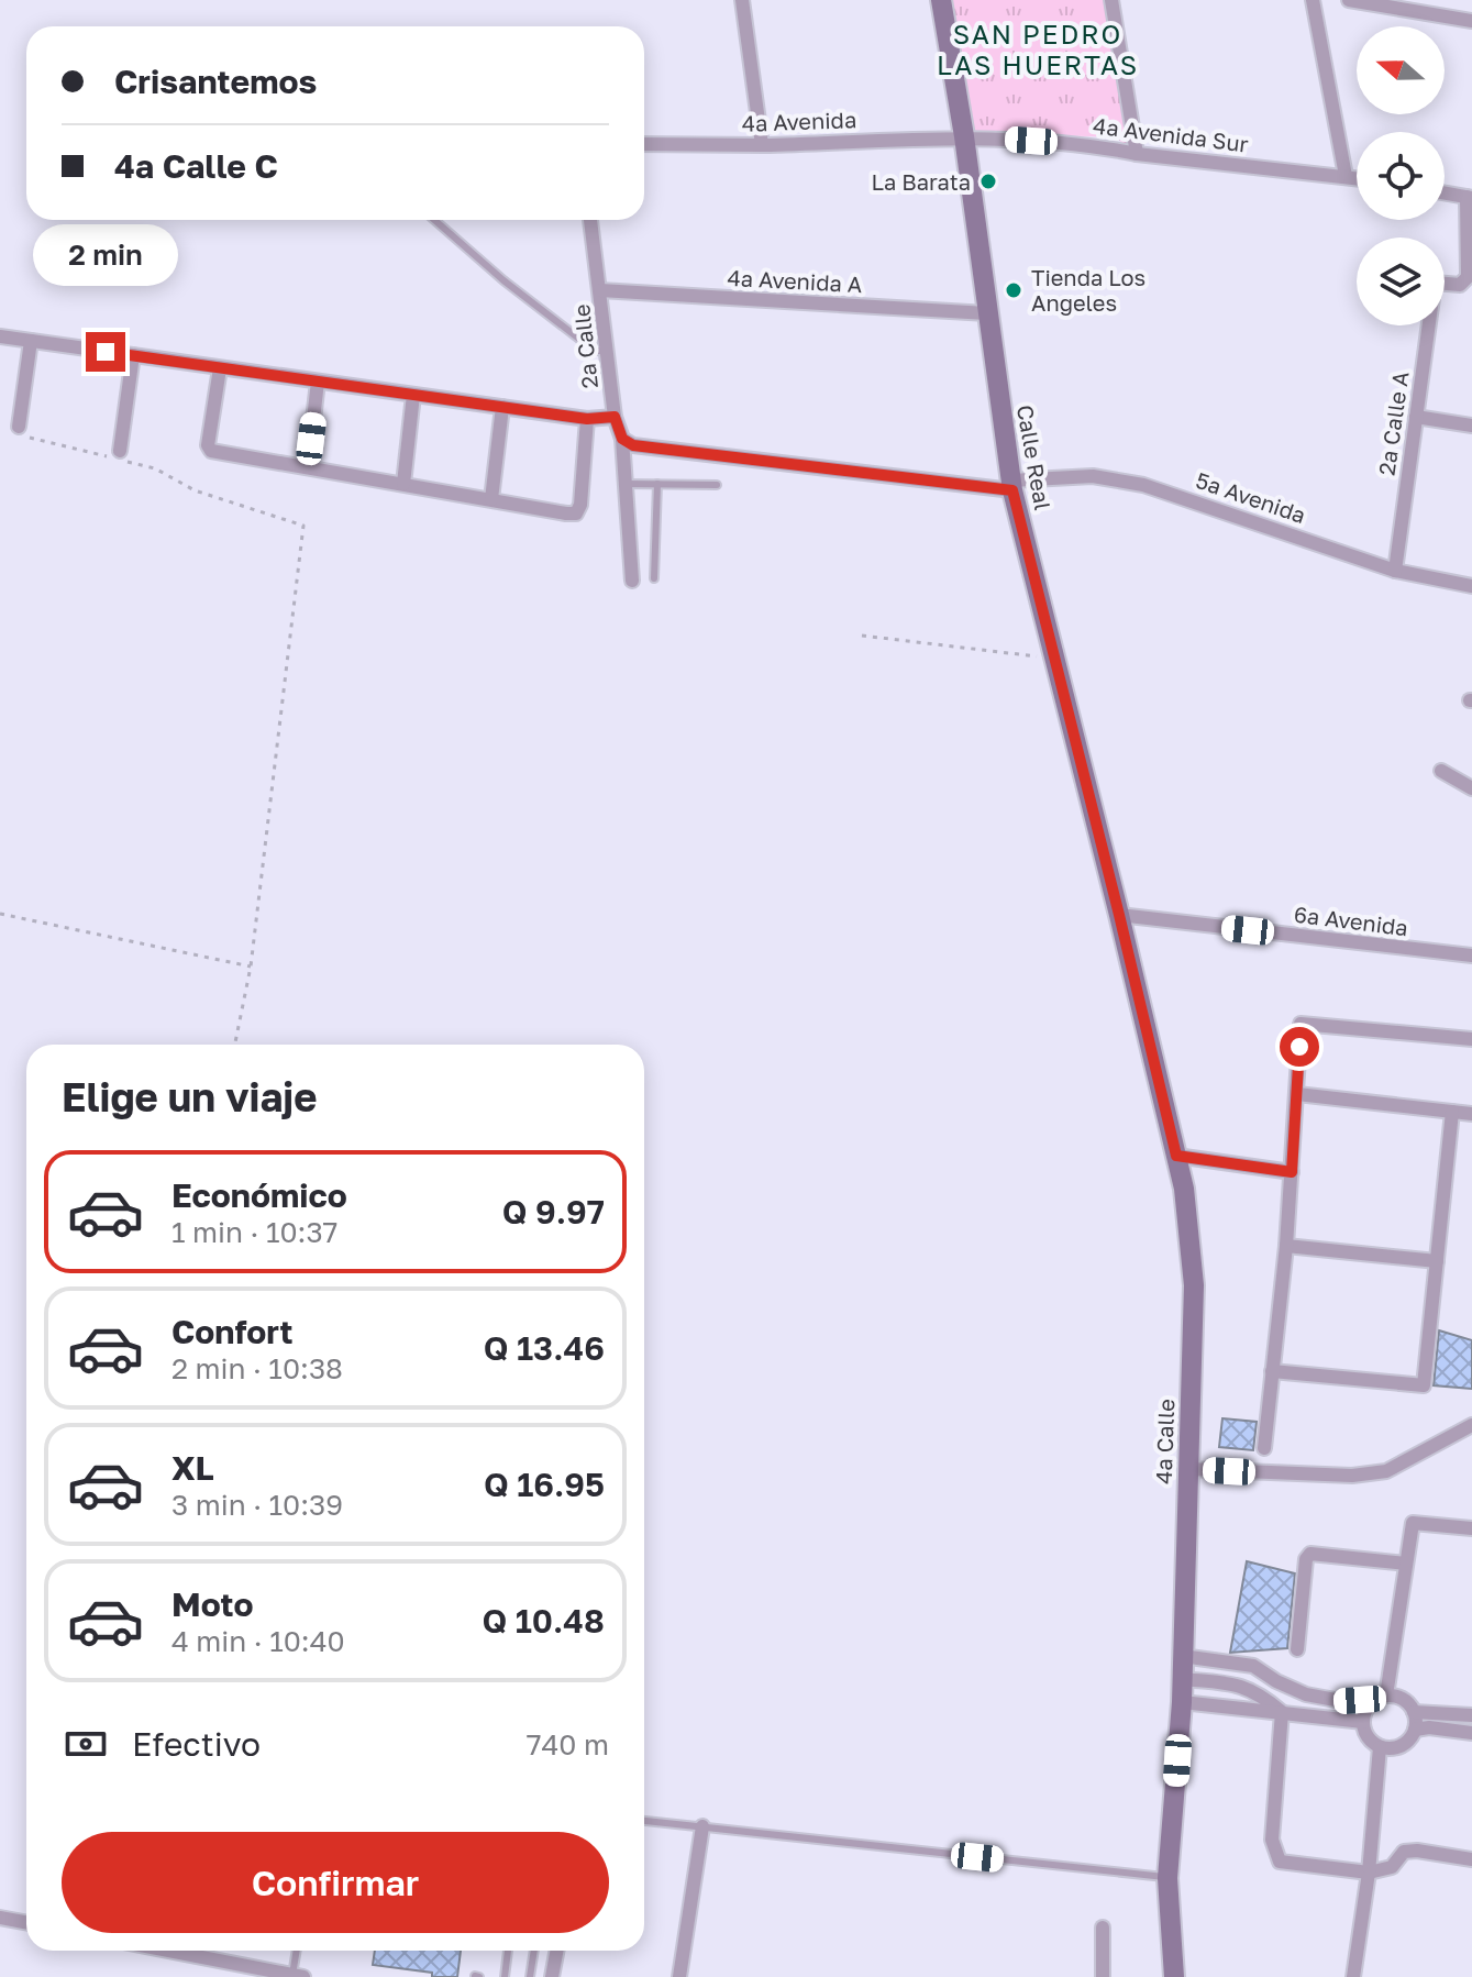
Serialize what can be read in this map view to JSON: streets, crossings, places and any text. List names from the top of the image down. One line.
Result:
{"streets":{"main road":["Calle Real","4a Calle"],"street":["4a Avenida","4a Avenida Sur","4a Avenida A","2a Calle","2a Calle A","5a Avenida","6a Avenida"]},"crossings":[["4a Avenida","4a Avenida Sur"],["4a Avenida","Calle Real"],["4a Avenida Sur","Calle Real"],["4a Avenida A","2a Calle"],["4a Avenida A","Calle Real"],["2a Calle","5a Avenida"],["2a Calle A","5a Avenida"],["Calle Real","5a Avenida"],["Calle Real","6a Avenida"],["Calle Real","4a Calle"],["6a Avenida","4a Calle"]],"districts":["SAN PEDRO LAS HUERTAS"],"places":["La Barata","Tienda Los Angeles"],"north":"left","page":{"banner":["Crisantemos","4a Calle C"],"bubble":"2 min","heading":"Elige un viaje","list":[{"name":"Económico","note":"1 min · 10:37","value":"Q 9.97"},{"name":"Confort","note":"2 min · 10:38","value":"Q 13.46"},{"name":"XL","note":"3 min · 10:39","value":"Q 16.95"},{"name":"Moto","note":"4 min · 10:40","value":"Q 10.48"}],"pay":["Efectivo","740 m"],"buttons":"Confirmar"}}
